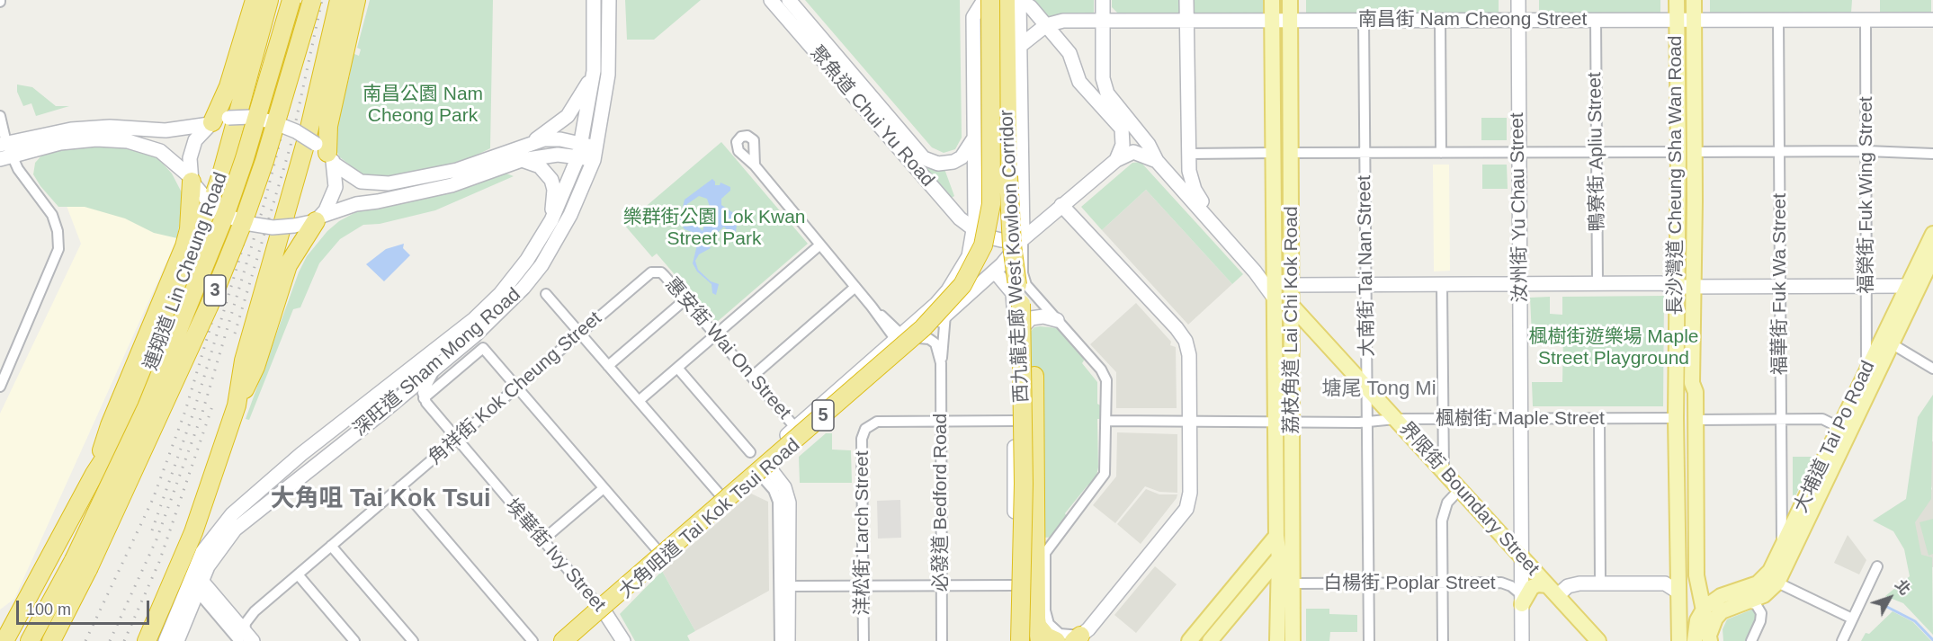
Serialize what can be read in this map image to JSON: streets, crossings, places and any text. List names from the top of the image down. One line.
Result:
{"streets":{"highway":["西九龍走廊 West Kowloon Corridor","連翔道 Lin Cheung Road","3","5"],"main road":["南昌街 Nam Cheong Street","聚魚道 Chui Yu Road","長沙灣道 Cheung Sha Wan Road","汝州街 Yu Chau Street","荔枝角道 Lai Chi Kok Road","深旺道 Sham Mong Road","大埔道 Tai Po Road","界限街 Boundary Street","大角咀道 Tai Kok Tsui Road","埃華街 Ivy Street"],"street":["鴨寮街 Apliu Street","福榮街 Fuk Wing Street","大南街 Tai Nan Street","福華街 Fuk Wa Street","惠安街 Wai On Street","角祥街 Kok Cheung Street","楓樹街 Maple Street","必發道 Bedford Road","洋松街 Larch Street","白楊街 Poplar Street"]},"crossings":[["南昌街 Nam Cheong Street","鴨寮街 Apliu Street"],["南昌街 Nam Cheong Street","長沙灣道 Cheung Sha Wan Road"],["南昌街 Nam Cheong Street","福榮街 Fuk Wing Street"],["南昌街 Nam Cheong Street","汝州街 Yu Chau Street"],["南昌街 Nam Cheong Street","大南街 Tai Nan Street"],["南昌街 Nam Cheong Street","福華街 Fuk Wa Street"],["南昌街 Nam Cheong Street","荔枝角道 Lai Chi Kok Road"],["南昌街 Nam Cheong Street","界限街 Boundary Street"],["聚魚道 Chui Yu Road","大角咀道 Tai Kok Tsui Road"],["長沙灣道 Cheung Sha Wan Road","楓樹街 Maple Street"],["長沙灣道 Cheung Sha Wan Road","大埔道 Tai Po Road"],["福榮街 Fuk Wing Street","大埔道 Tai Po Road"],["汝州街 Yu Chau Street","楓樹街 Maple Street"],["汝州街 Yu Chau Street","界限街 Boundary Street"],["汝州街 Yu Chau Street","白楊街 Poplar Street"],["大南街 Tai Nan Street","楓樹街 Maple Street"],["大南街 Tai Nan Street","界限街 Boundary Street"],["大南街 Tai Nan Street","白楊街 Poplar Street"],["福華街 Fuk Wa Street","大埔道 Tai Po Road"],["荔枝角道 Lai Chi Kok Road","楓樹街 Maple Street"],["荔枝角道 Lai Chi Kok Road","界限街 Boundary Street"],["荔枝角道 Lai Chi Kok Road","白楊街 Poplar Street"],["惠安街 Wai On Street","角祥街 Kok Cheung Street"],["惠安街 Wai On Street","大角咀道 Tai Kok Tsui Road"],["角祥街 Kok Cheung Street","埃華街 Ivy Street"],["楓樹街 Maple Street","界限街 Boundary Street"],["必發道 Bedford Road","大角咀道 Tai Kok Tsui Road"],["必發道 Bedford Road","洋松街 Larch Street"],["大角咀道 Tai Kok Tsui Road","埃華街 Ivy Street"]],"districts":["塘尾 Tong Mi","大角咀 Tai Kok Tsui"],"parks":["南昌公園 Nam Cheong Park","樂群街公園 Lok Kwan Street Park","楓樹街遊樂場 Maple Street Playground"],"scale_bar":"100 m","north":"top right"}
